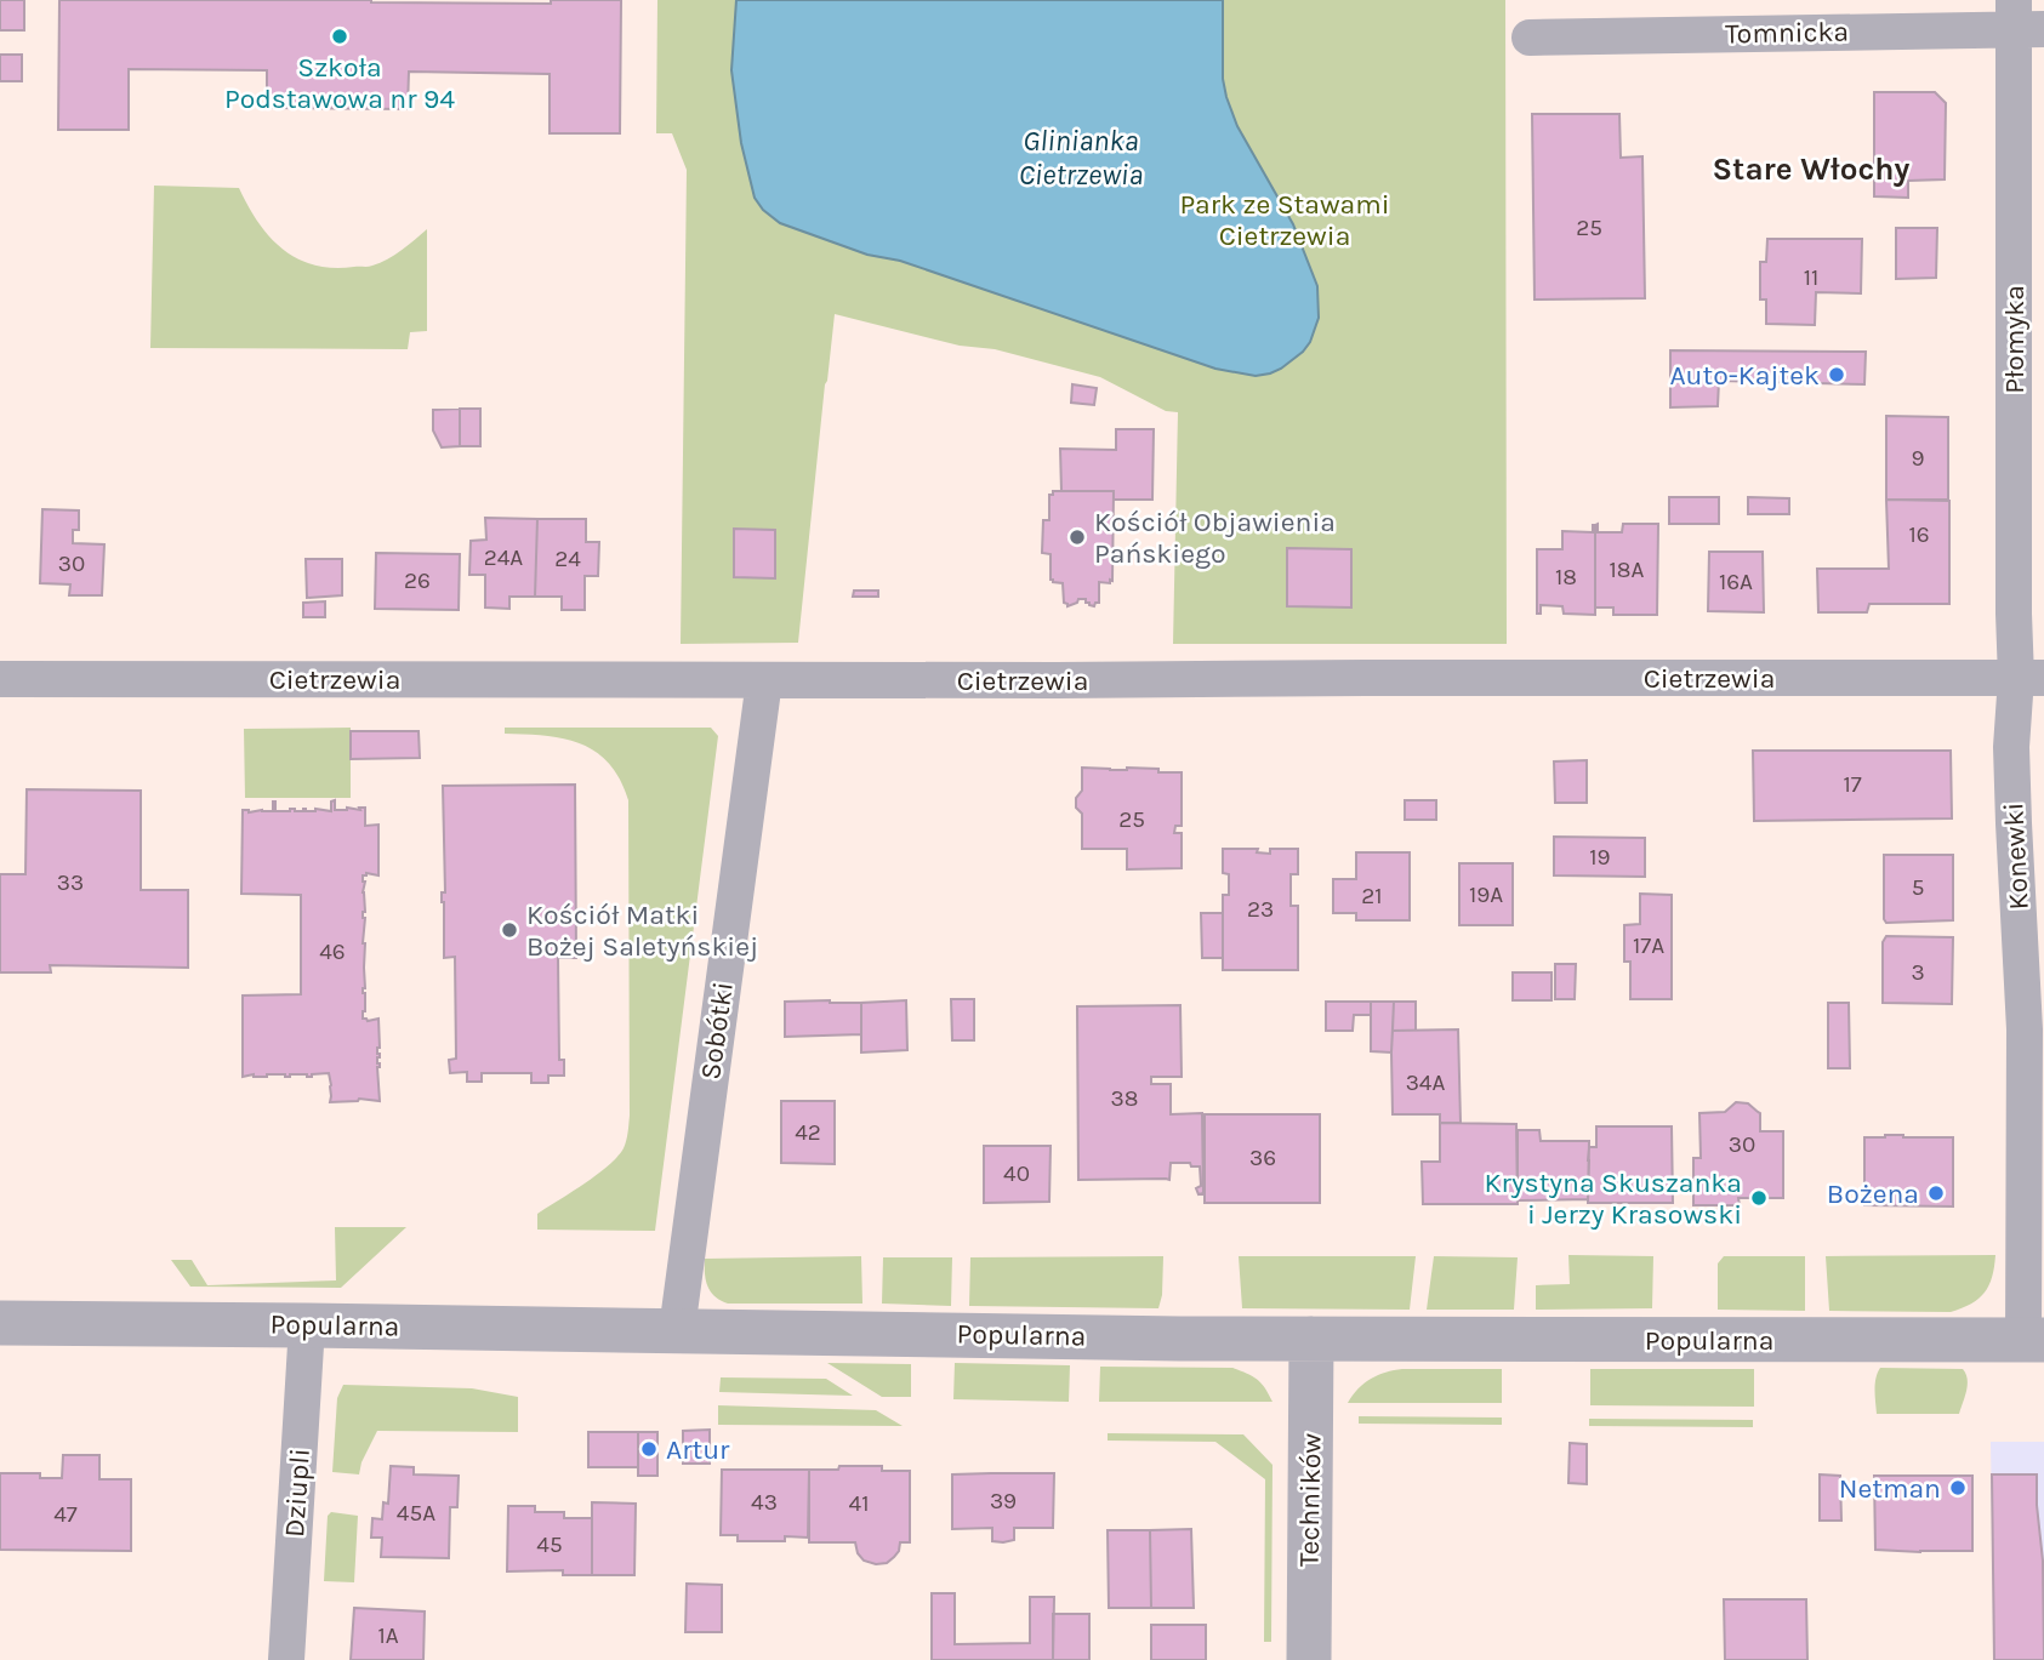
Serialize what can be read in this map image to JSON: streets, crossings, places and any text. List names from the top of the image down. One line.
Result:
{"streets":{"street":["Tomnicka","Płomyka","Cietrzewia","Konewki","Sobótki","Popularna","Dziupli","Techników"]},"crossings":[["Tomnicka","Płomyka"],["Płomyka","Cietrzewia"],["Płomyka","Konewki"],["Cietrzewia","Konewki"],["Cietrzewia","Sobótki"],["Konewki","Popularna"],["Sobótki","Popularna"],["Popularna","Dziupli"],["Popularna","Techników"]],"districts":["Stare Włochy"],"water":["Glinianka Cietrzewia"],"parks":["Park ze Stawami Cietrzewia"],"places":["Szkoła Podstawowa nr 94","Auto-Kajtek","Kościół Objawienia Pańskiego","Kościół Matki Bożej Saletyńskiej","Bożena","Krystyna Skuszanka i Jerzy Krasowski","Artur","Netman"],"house_numbers":["25","11","9","16","24A","24","30","18A","18","26","16A","17","25","19","33","5","19A","21","23","17A","46","3","34A","38","42","30","36","40","39","43","41","45A","47","45","1A"]}
